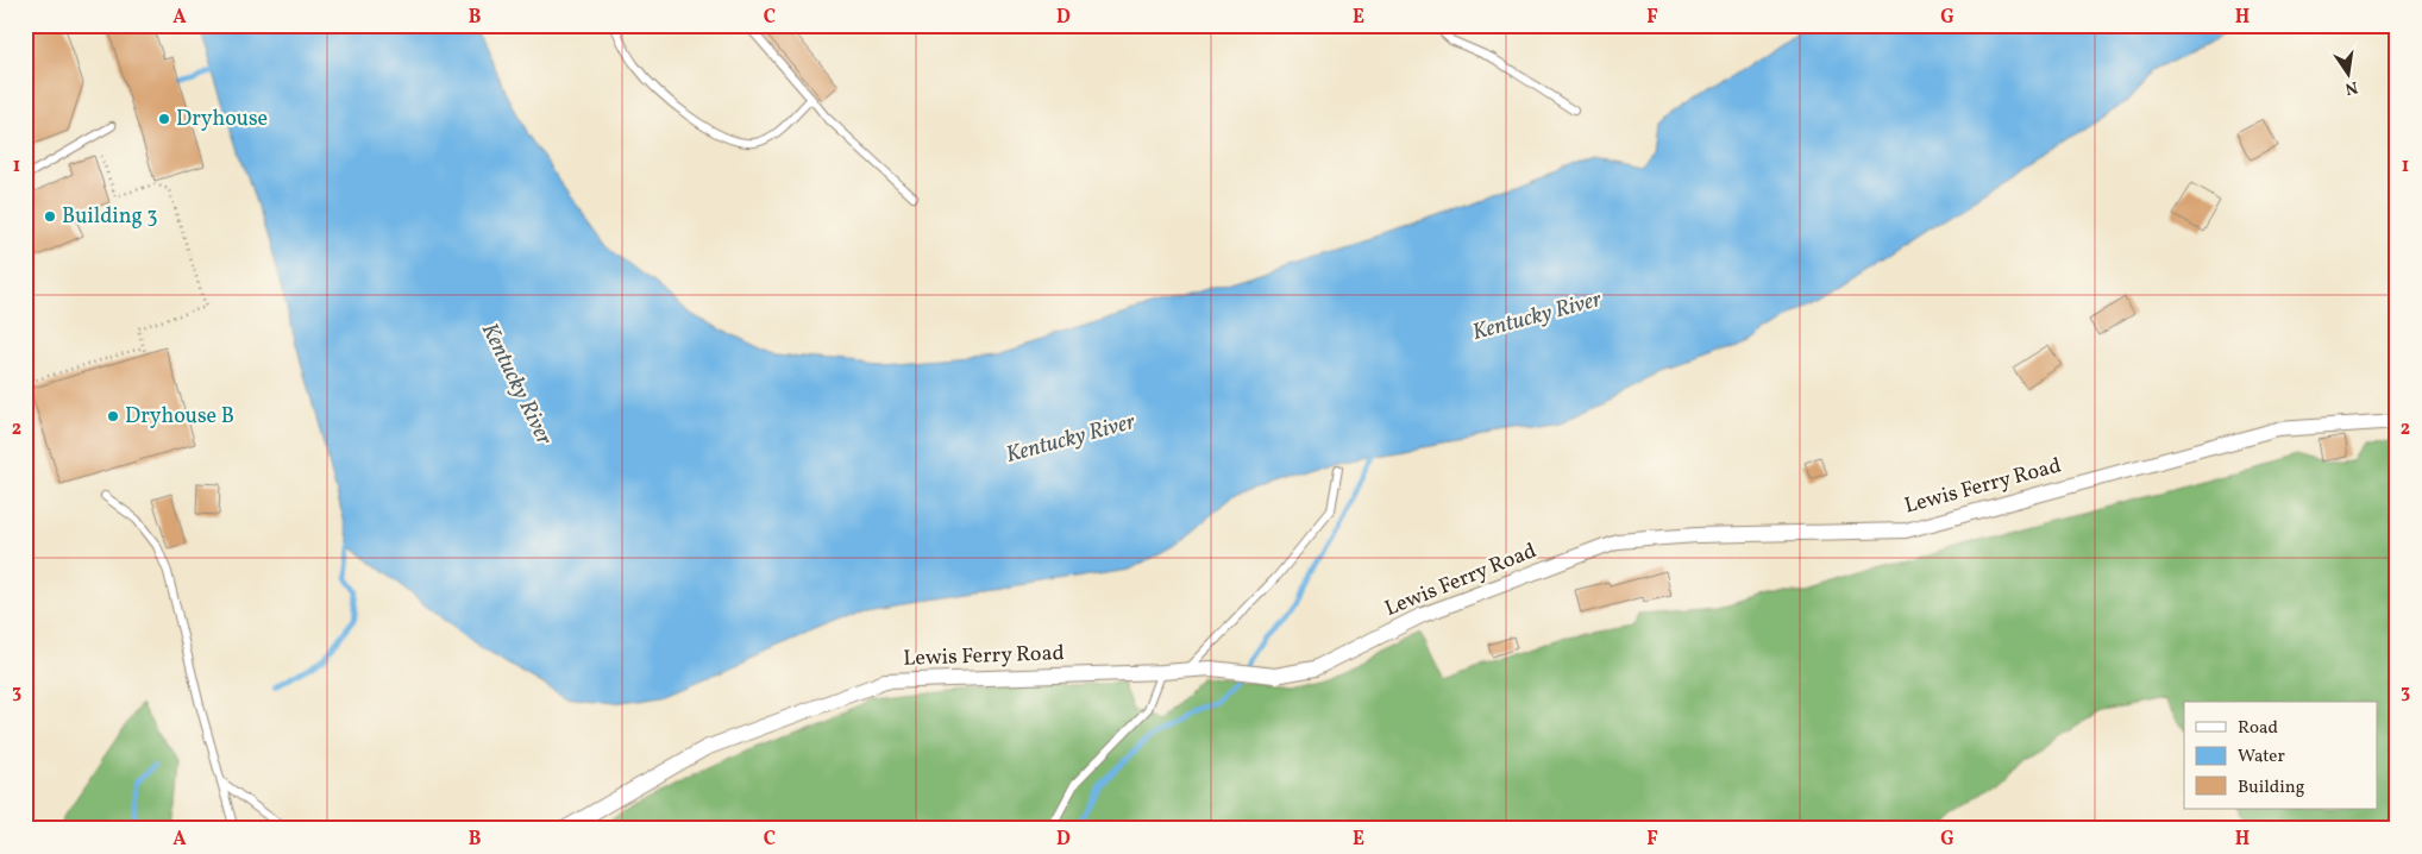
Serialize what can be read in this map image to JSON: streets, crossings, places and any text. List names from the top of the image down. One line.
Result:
{"streets":{"street":["Lewis Ferry Road"]},"water":["Kentucky River"],"places":["Dryhouse","Building 3","Dryhouse B"],"legend":["Road","Water","Building"],"north":"bottom","grid":{"columns":["A","B","C","D","E","F","G","H"],"rows":["1","2","3"]}}
